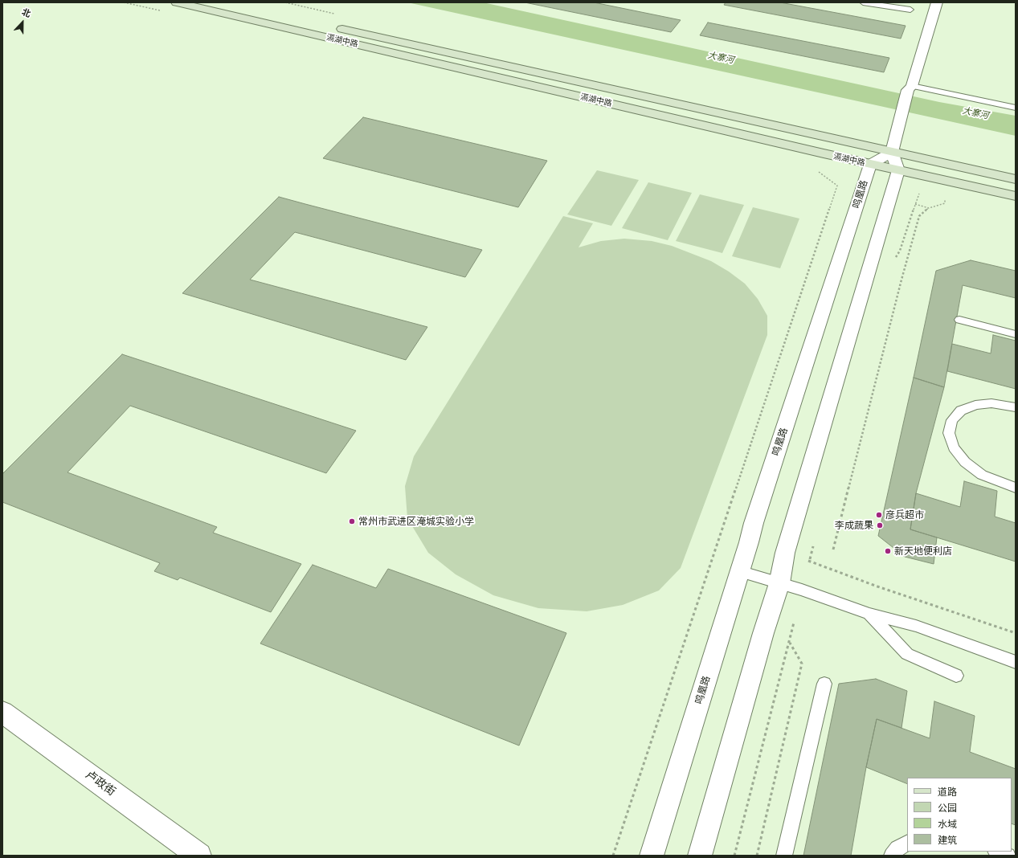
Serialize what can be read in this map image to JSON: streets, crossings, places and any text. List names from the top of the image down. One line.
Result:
{"streets":{"main road":["滆湖中路"],"street":["鸣凰路","卢政街"]},"crossings":[["滆湖中路","鸣凰路"]],"water":["大寨河"],"places":["彦兵超市","常州市武进区淹城实验小学","李成蔬果","新天地便利店"],"legend":["道路","公园","水域","建筑"],"north":"top"}
